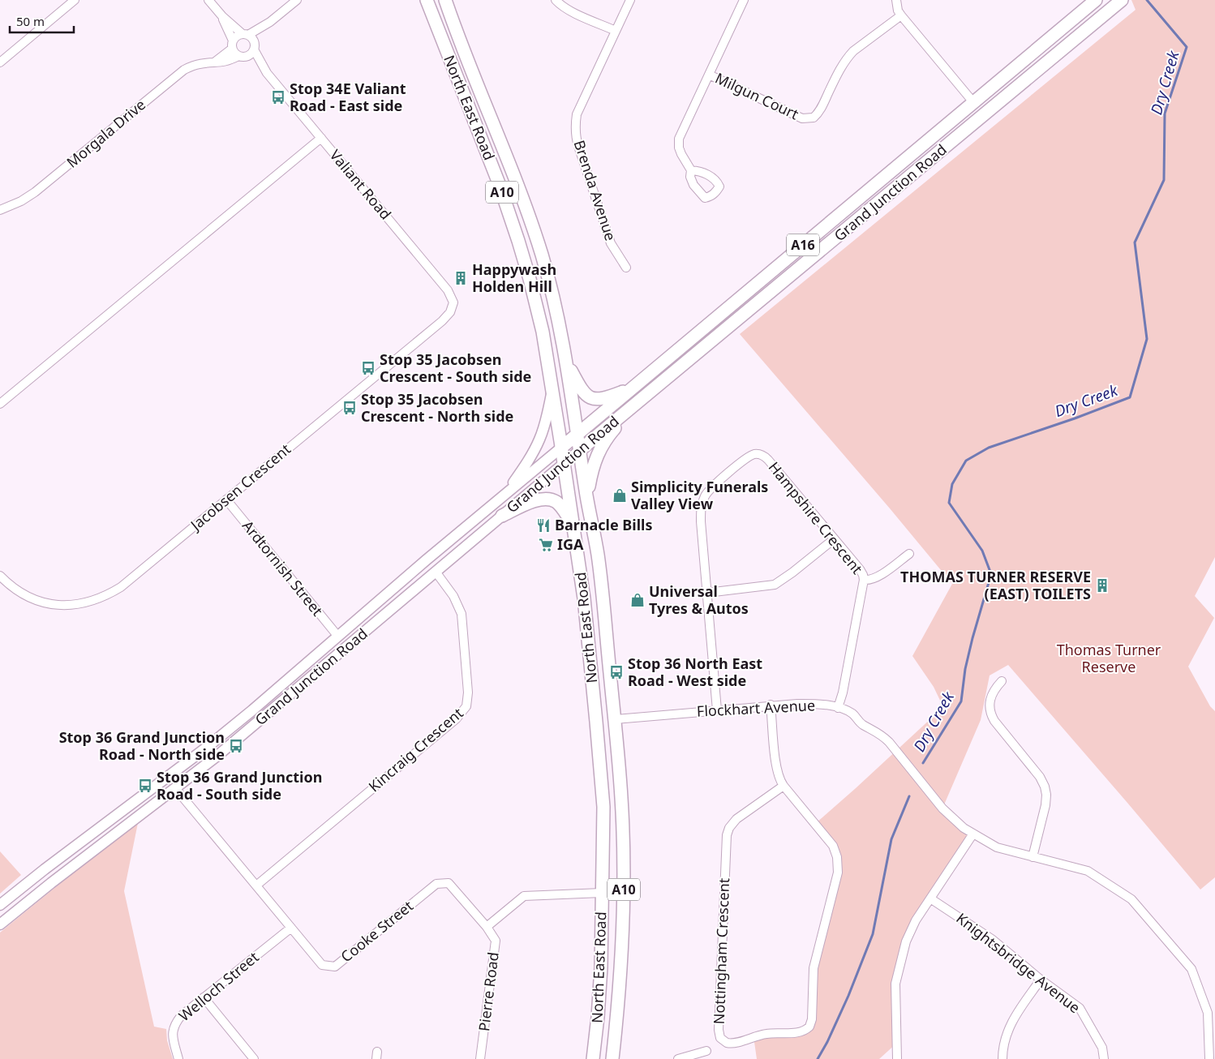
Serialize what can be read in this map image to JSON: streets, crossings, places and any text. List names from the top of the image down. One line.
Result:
{"streets":{"highway":["North East Road","A10","Grand Junction Road","A16"],"street":["Milgun Court","Morgala Drive","Valiant Road","Brenda Avenue","Jacobsen Crescent","Hampshire Crescent","Ardtornish Street","Flockhart Avenue","Kincraig Crescent","Cooke Street","Nottingham Crescent","Knightsbridge Avenue","Welloch Street","Pierre Road"]},"crossings":[["North East Road","Grand Junction Road"],["North East Road","Flockhart Avenue"],["Morgala Drive","Valiant Road"],["Valiant Road","Jacobsen Crescent"],["Grand Junction Road","Ardtornish Street"],["Grand Junction Road","Kincraig Crescent"],["Grand Junction Road","Cooke Street"],["Jacobsen Crescent","Ardtornish Street"],["Hampshire Crescent","Flockhart Avenue"],["Kincraig Crescent","Cooke Street"],["Cooke Street","Welloch Street"],["Cooke Street","Pierre Road"]],"water":["Dry Creek"],"parks":["Thomas Turner Reserve"],"places":{"bus stop":["Stop 34E Valiant Road - East side","Stop 35 Jacobsen Crescent - South side","Stop 35 Jacobsen Crescent - North side","Stop 36 North East Road - West side","Stop 36 Grand Junction Road - North side","Stop 36 Grand Junction Road - South side"],"building":["Happywash Holden Hill","THOMAS TURNER RESERVE (EAST) TOILETS"],"shop":["Simplicity Funerals Valley View","Universal Tyres & Autos"],"restaurant":["Barnacle Bills"],"supermarket":["IGA"]},"scale_bar":"50 m"}
